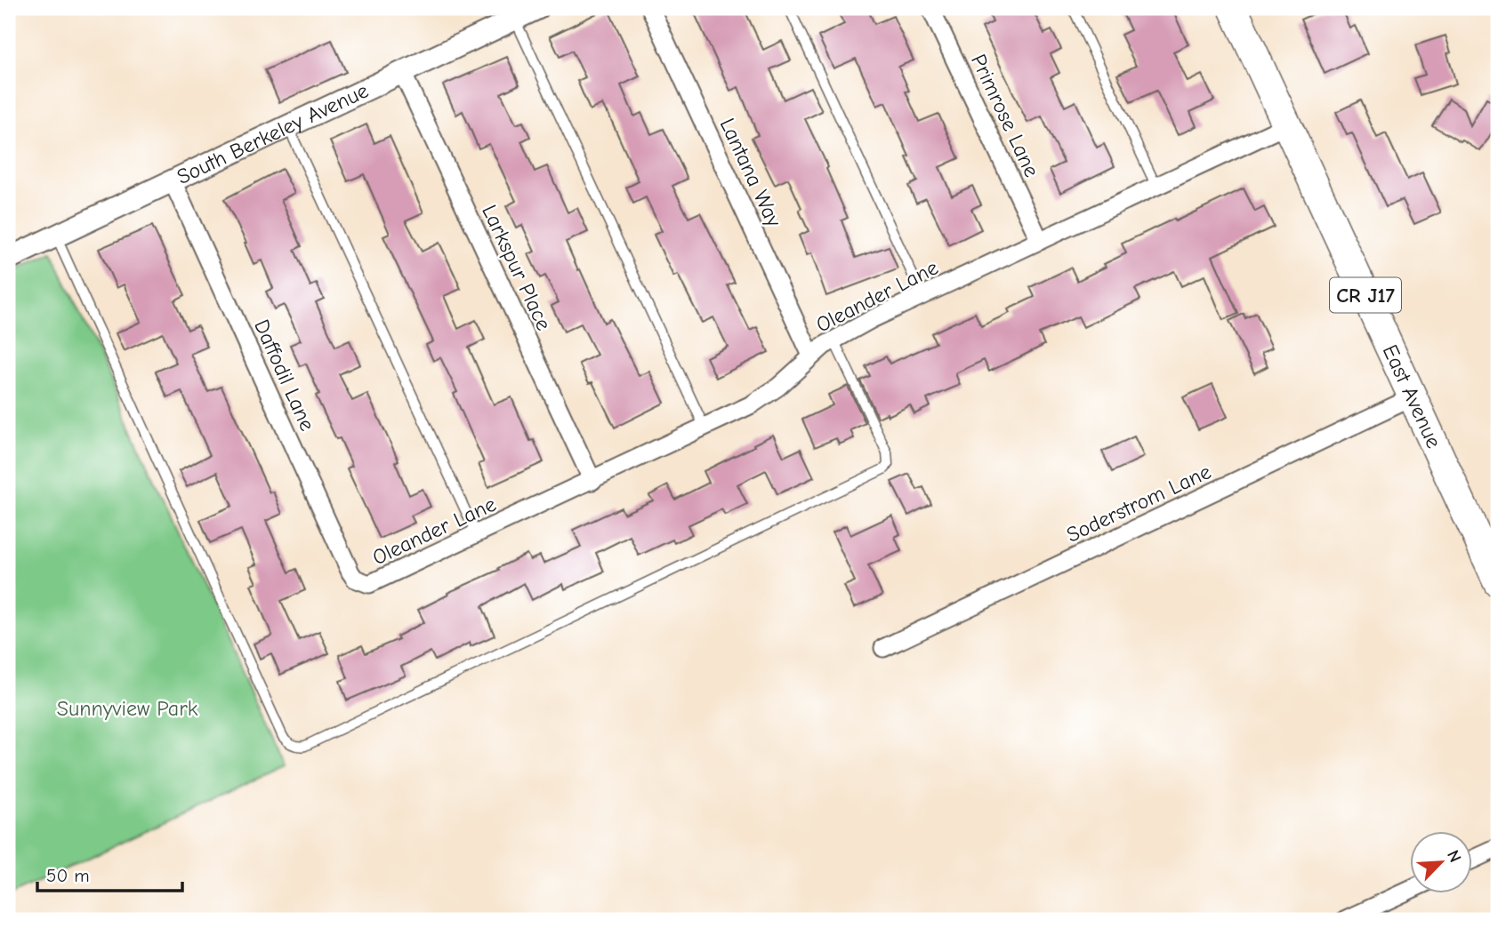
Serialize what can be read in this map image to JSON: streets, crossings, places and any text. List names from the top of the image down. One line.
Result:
{"streets":{"main road":["CR J17","East Avenue"],"street":["Primrose Lane","South Berkeley Avenue","Lantana Way","Larkspur Place","Oleander Lane","Daffodil Lane","Soderstrom Lane"]},"crossings":[["Primrose Lane","Oleander Lane"],["South Berkeley Avenue","Larkspur Place"],["South Berkeley Avenue","Daffodil Lane"],["Lantana Way","Oleander Lane"],["Larkspur Place","Oleander Lane"],["Oleander Lane","Daffodil Lane"],["Oleander Lane","East Avenue"],["East Avenue","Soderstrom Lane"]],"parks":["Sunnyview Park"],"scale_bar":"50 m","north":"top right"}
